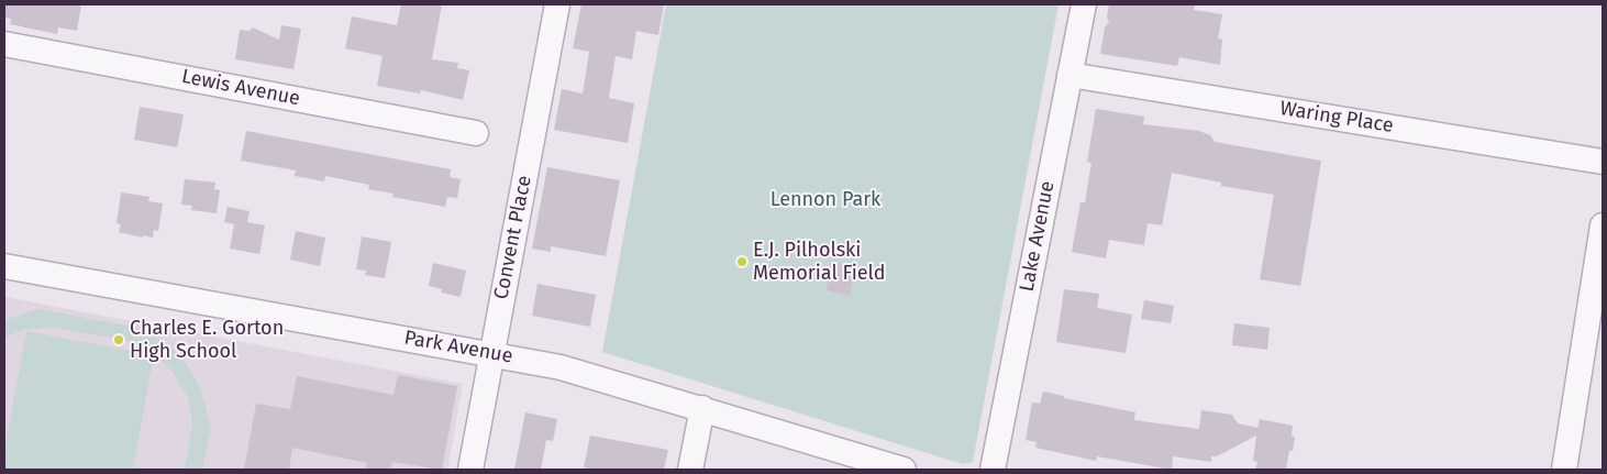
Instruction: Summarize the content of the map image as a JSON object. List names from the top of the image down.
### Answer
{
  "streets": {
    "street": [
      "Lewis Avenue",
      "Waring Place",
      "Lake Avenue",
      "Convent Place",
      "Park Avenue"
    ]
  },
  "crossings": [
    ["Waring Place", "Lake Avenue"],
    ["Convent Place", "Park Avenue"]
  ],
  "parks": ["Lennon Park"],
  "places": ["E.J. Pilholski Memorial Field", "Charles E. Gorton High School"]
}
